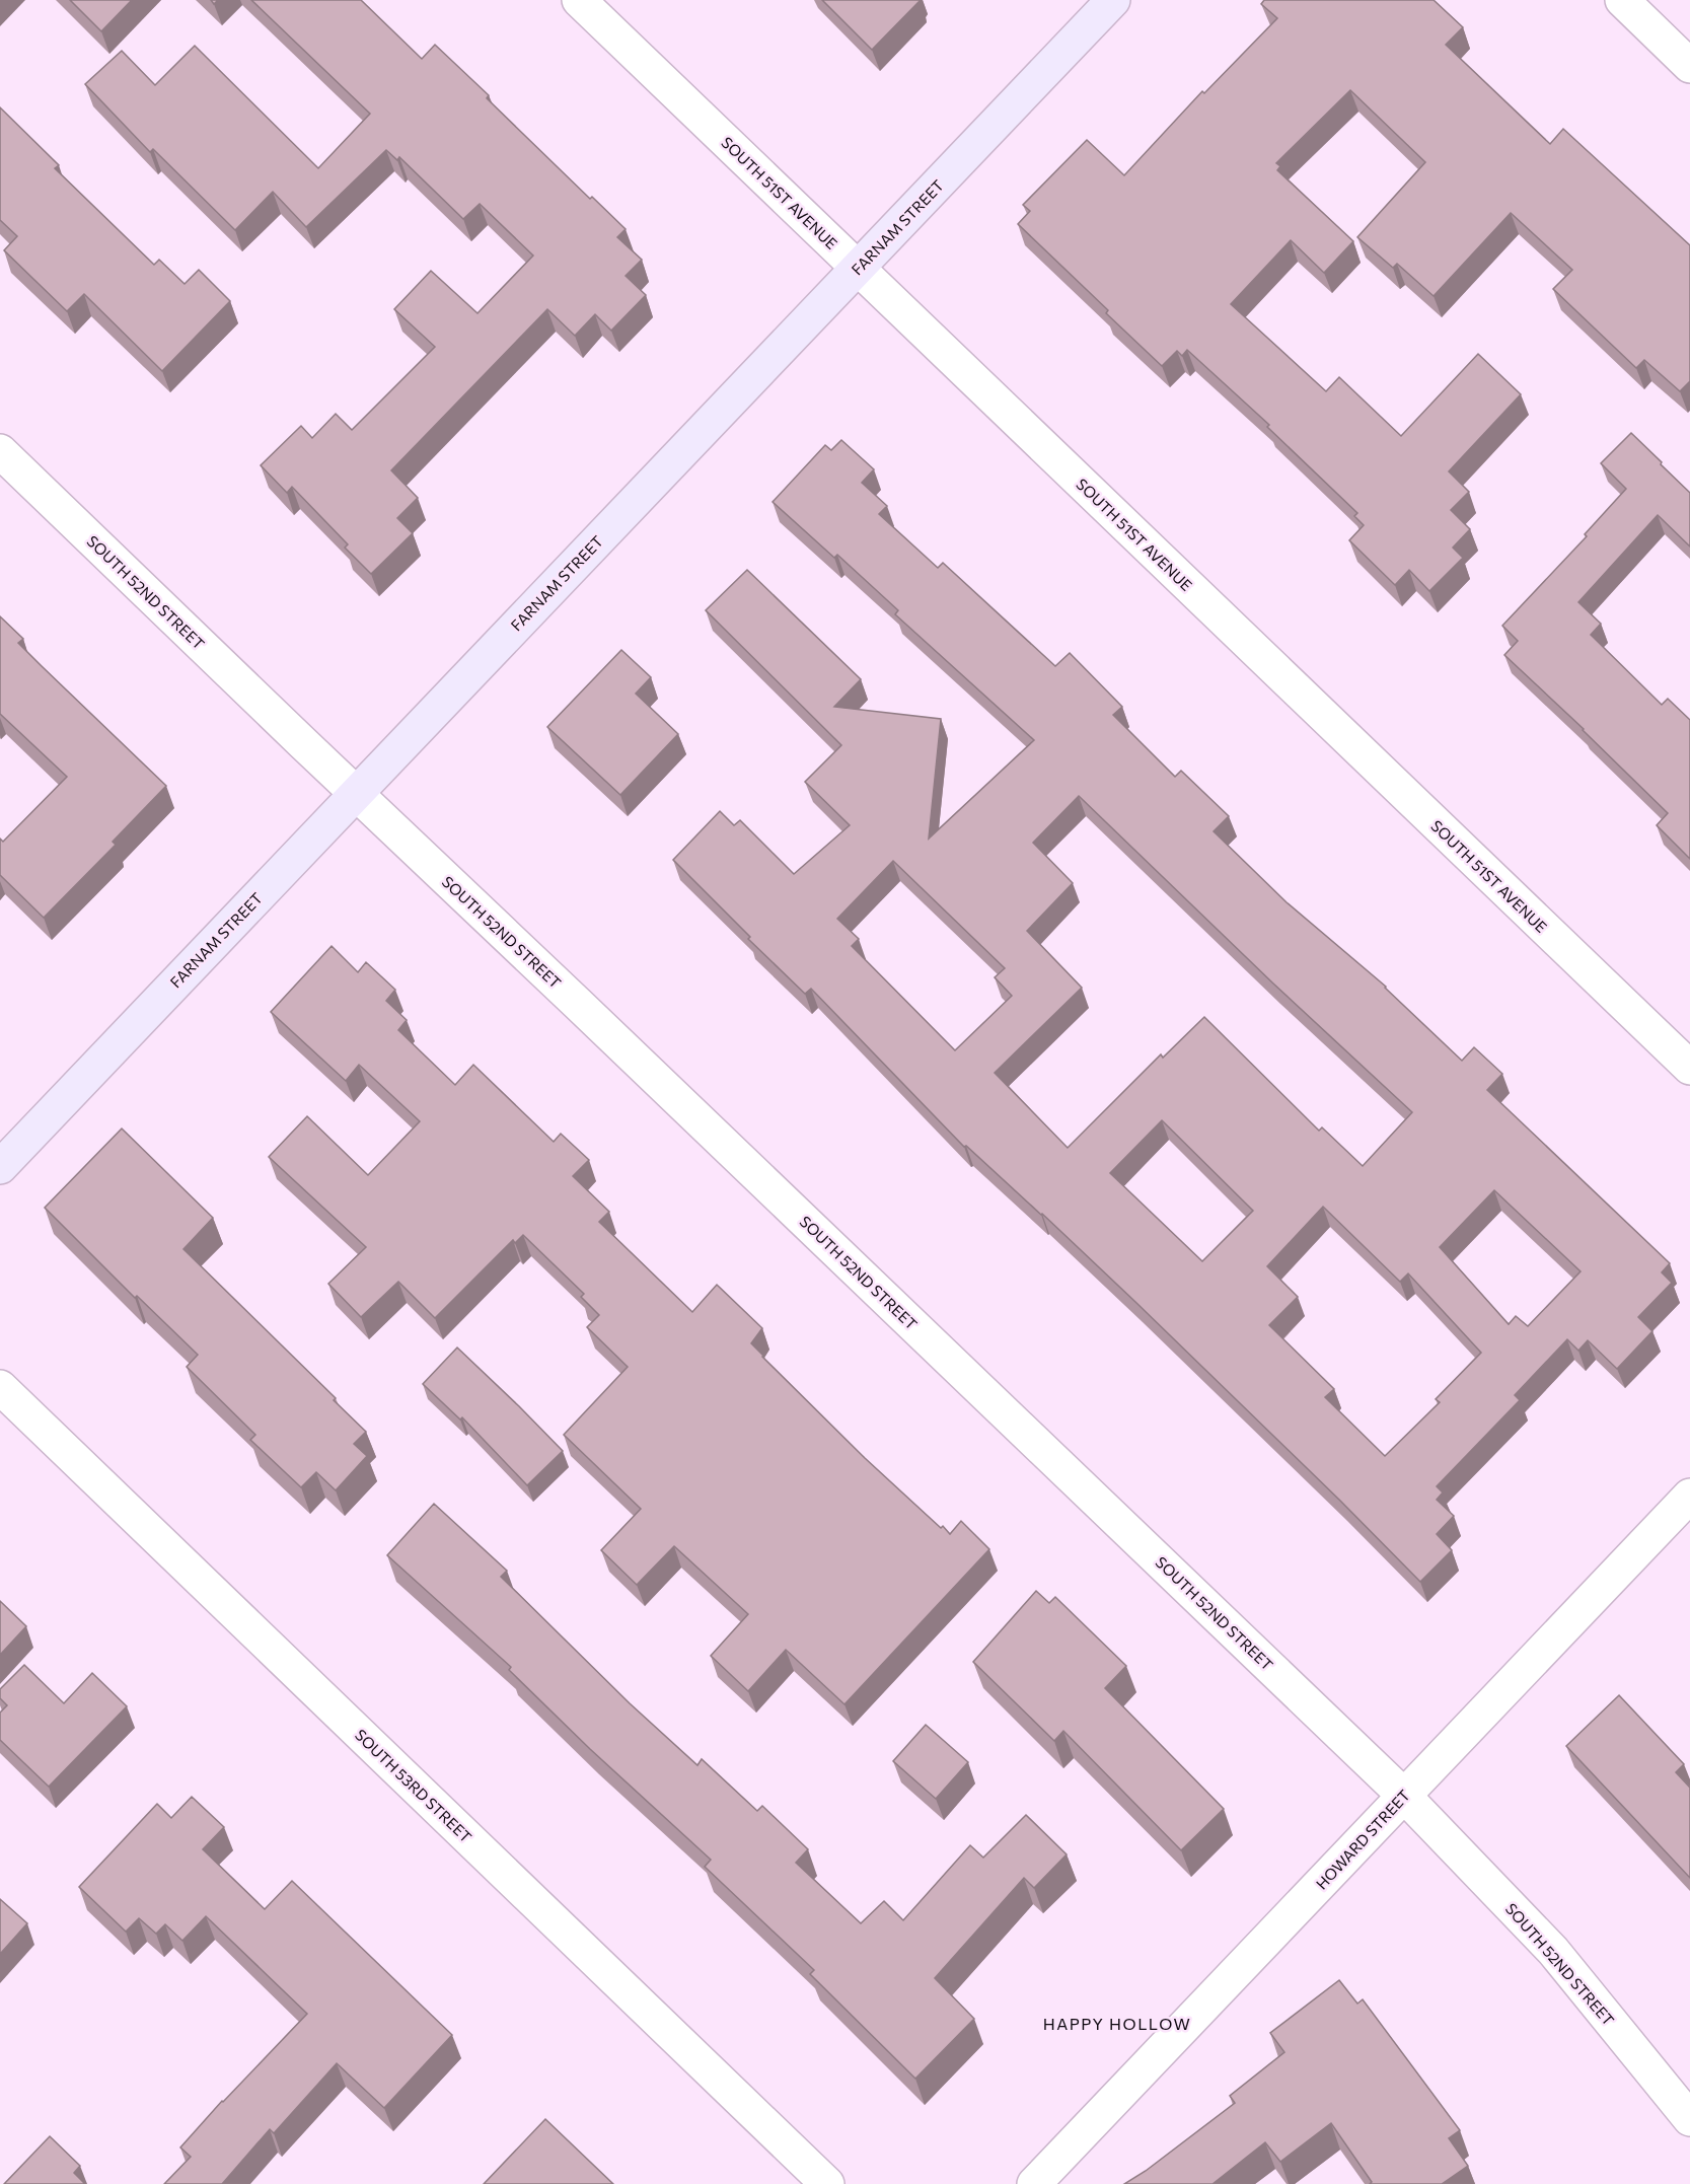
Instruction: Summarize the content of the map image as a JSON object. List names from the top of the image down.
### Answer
{
  "streets": {
    "main road": ["FARNAM STREET"],
    "street": [
      "SOUTH 51ST AVENUE",
      "SOUTH 52ND STREET",
      "SOUTH 53RD STREET",
      "HOWARD STREET"
    ]
  },
  "crossings": [
    ["SOUTH 51ST AVENUE", "FARNAM STREET"],
    ["FARNAM STREET", "SOUTH 52ND STREET"],
    ["SOUTH 52ND STREET", "HOWARD STREET"]
  ],
  "districts": ["HAPPY HOLLOW"]
}
